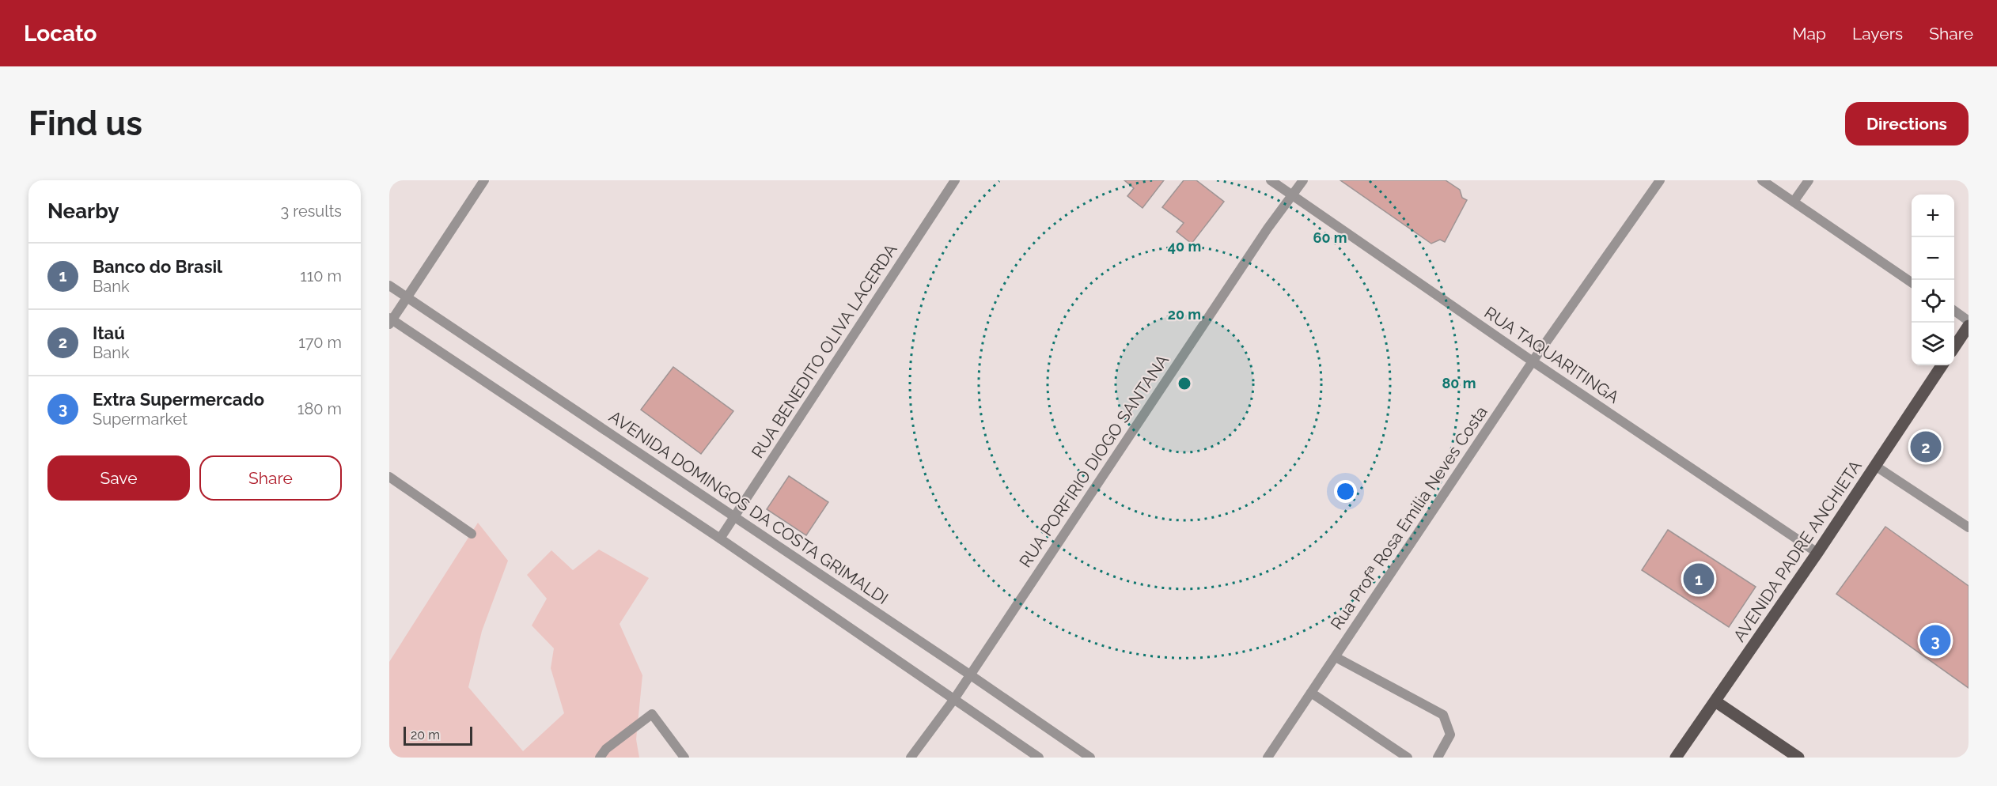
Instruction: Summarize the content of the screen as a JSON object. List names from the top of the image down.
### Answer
{
  "streets": {
    "main road": ["AVENIDA PADRE ANCHIETA"],
    "street": [
      "RUA BENEDITO OLIVA LACERDA",
      "RUA TAQUARITINGA",
      "RUA PORFIRIO DIOGO SANTANA",
      "AVENIDA DOMINGOS DA COSTA GRIMALDI",
      "Rua Profª Rosa Emilia Neves Costa"
    ]
  },
  "crossings": [
    ["RUA BENEDITO OLIVA LACERDA", "AVENIDA DOMINGOS DA COSTA GRIMALDI"],
    ["RUA TAQUARITINGA", "RUA PORFIRIO DIOGO SANTANA"],
    ["RUA TAQUARITINGA", "Rua Profª Rosa Emilia Neves Costa"],
    ["RUA TAQUARITINGA", "AVENIDA PADRE ANCHIETA"],
    ["RUA PORFIRIO DIOGO SANTANA", "AVENIDA DOMINGOS DA COSTA GRIMALDI"]
  ],
  "scale_bar": "20 m",
  "page": {
    "header": "Locato",
    "nav": ["Map", "Layers", "Share"],
    "buttons": [
      "Directions",
      ["Save", "Share"]
    ],
    "title": "Find us",
    "heading": ["Nearby", "3 results"],
    "map_buttons": ["+", "−"],
    "list": [
      {
        "mark": "1",
        "name": "Banco do Brasil",
        "note": "Bank",
        "value": "110 m"
      },
      {
        "mark": "2",
        "name": "Itaú",
        "note": "Bank",
        "value": "170 m"
      },
      {
        "mark": "3",
        "name": "Extra Supermercado",
        "note": "Supermarket",
        "value": "180 m"
      }
    ],
    "pins": ["2", "1", "3"],
    "scale": "20 m"
  },
  "rings": [
    "60 m",
    "40 m",
    "20 m",
    "80 m"
  ]
}
